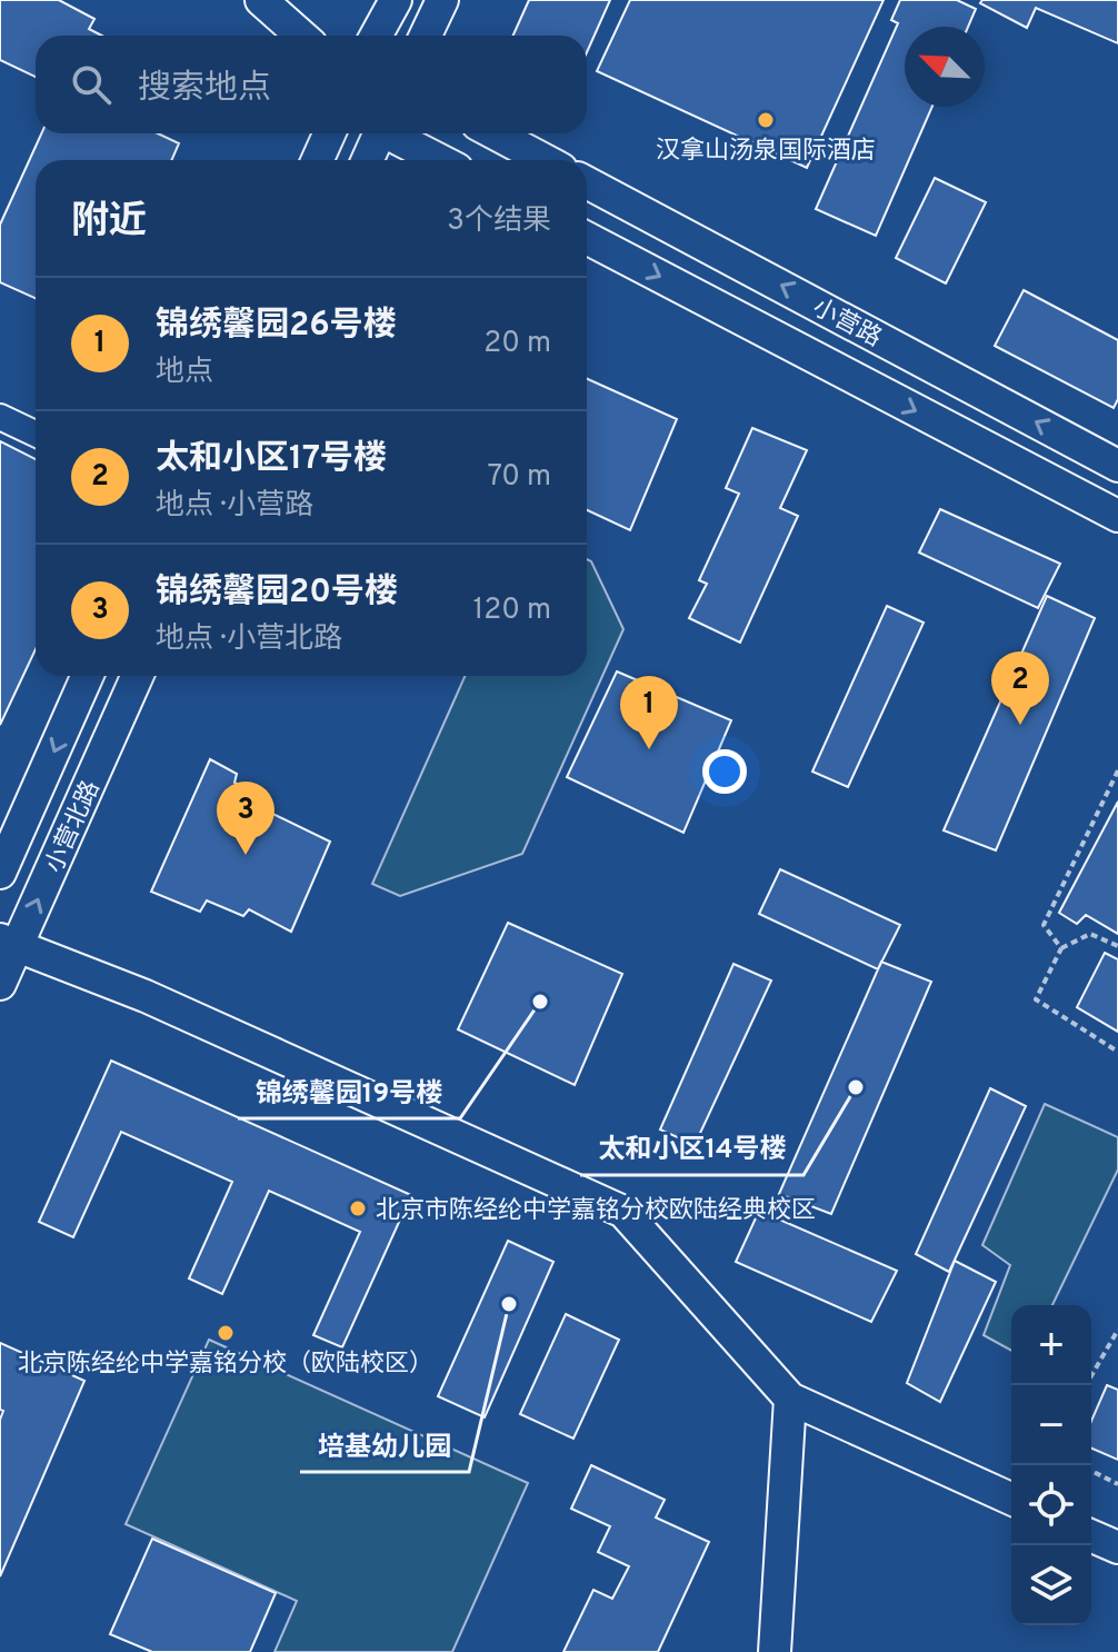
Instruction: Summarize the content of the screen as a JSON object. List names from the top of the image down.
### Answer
{
  "streets": {
    "street": ["小营路", "小营北路"]
  },
  "places": [
    "汉拿山汤泉国际酒店",
    "锦绣馨园19号楼",
    "太和小区14号楼",
    "北京市陈经纶中学嘉铭分校欧陆经典校区",
    "培基幼儿园",
    "北京陈经纶中学嘉铭分校（欧陆校区）"
  ],
  "north": "top left",
  "page": {
    "search": "搜索地点",
    "heading": ["附近", "3个结果"],
    "list": [
      {
        "mark": "1",
        "name": "锦绣馨园26号楼",
        "note": "地点",
        "value": "20 m"
      },
      {
        "mark": "2",
        "name": "太和小区17号楼",
        "note": "地点 · 小营路",
        "value": "70 m"
      },
      {
        "mark": "3",
        "name": "锦绣馨园20号楼",
        "note": "地点 · 小营北路",
        "value": "120 m"
      }
    ],
    "pins": ["2", "1", "3"],
    "map_buttons": ["+", "−"]
  }
}
